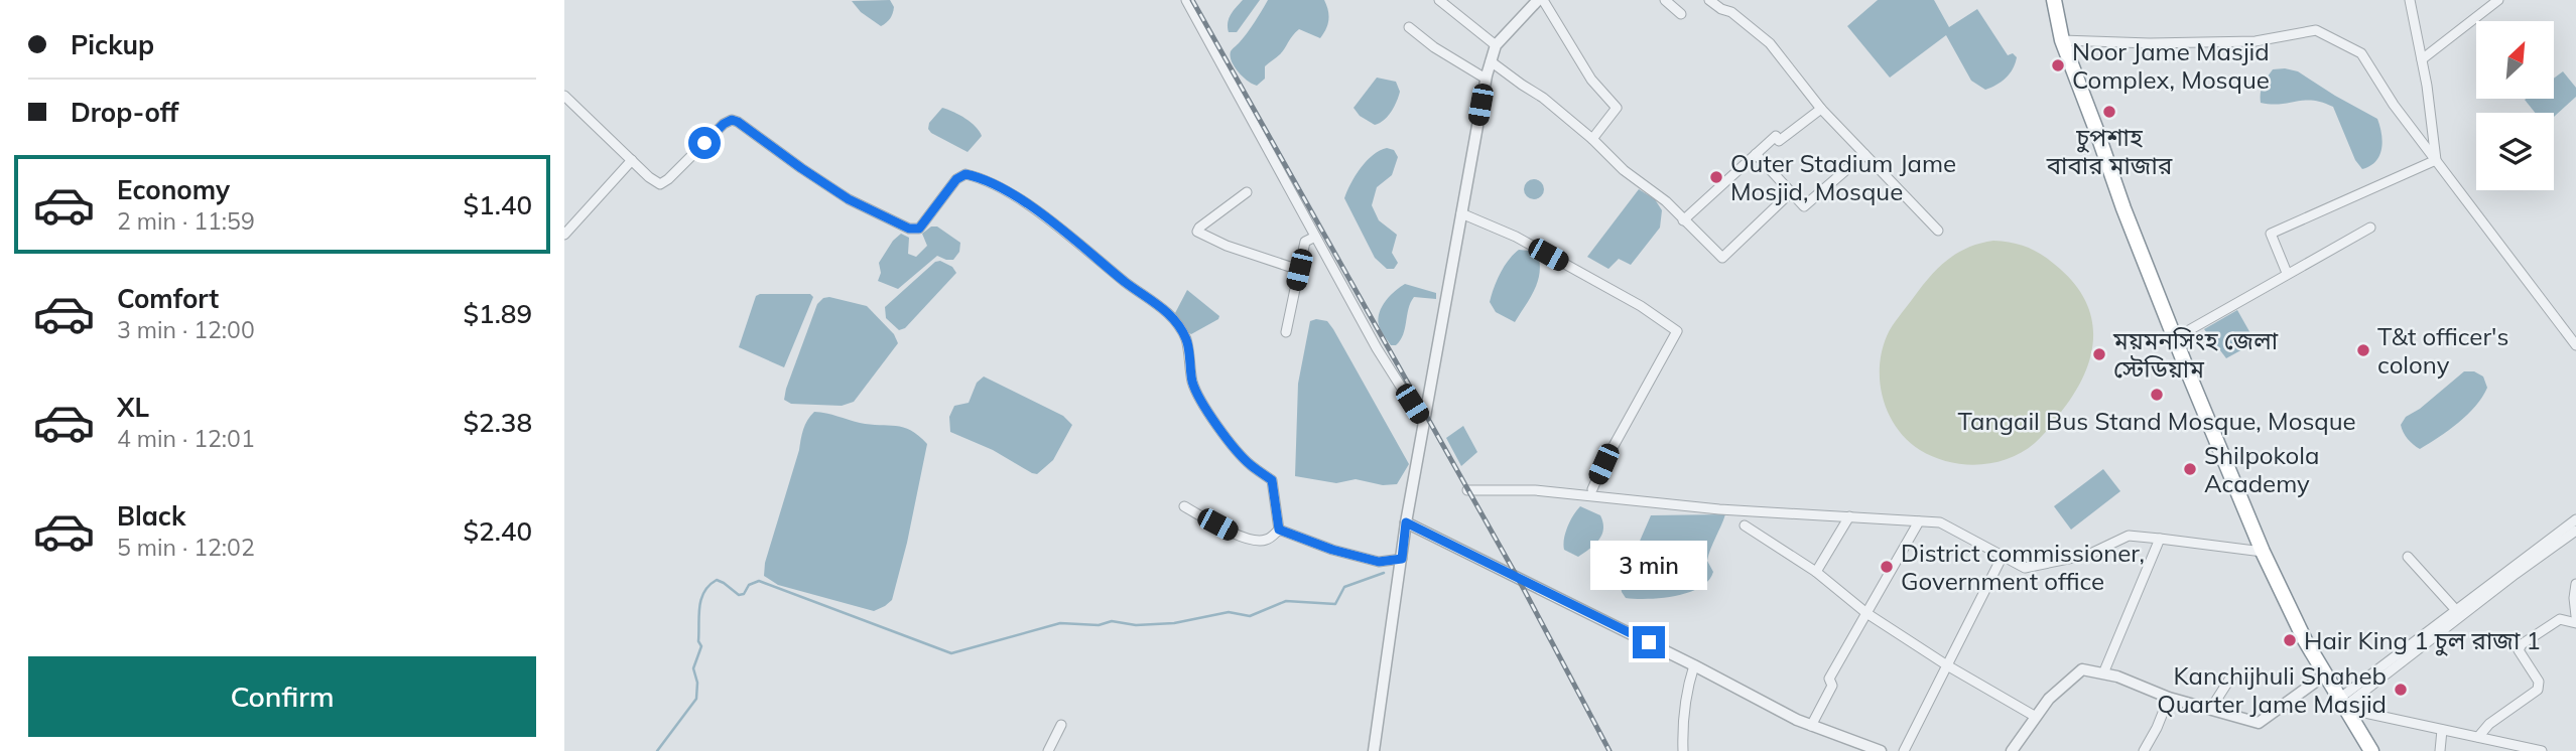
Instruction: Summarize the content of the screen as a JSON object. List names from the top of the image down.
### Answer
{
  "places": [
    "Noor Jame Masjid Complex, Mosque",
    "চুপশাহ বাবার মাজার",
    "Outer Stadium Jame Mosjid, Mosque",
    "T&t officer's colony",
    "ময়মনসিংহ জেলা স্টেডিয়াম",
    "Tangail Bus Stand Mosque, Mosque",
    "Shilpokola Academy",
    "District commissioner, Government office",
    "Hair King 1 চুল রাজা 1",
    "Kanchijhuli Shaheb Quarter Jame Masjid"
  ],
  "north": "top right",
  "page": {
    "banner": ["Pickup", "Drop-off"],
    "list": [
      {
        "name": "Economy",
        "note": "2 min · 11:59",
        "value": "$1.40"
      },
      {
        "name": "Comfort",
        "note": "3 min · 12:00",
        "value": "$1.89"
      },
      {
        "name": "XL",
        "note": "4 min · 12:01",
        "value": "$2.38"
      },
      {
        "name": "Black",
        "note": "5 min · 12:02",
        "value": "$2.40"
      }
    ],
    "bubble": "3 min",
    "buttons": "Confirm"
  }
}
